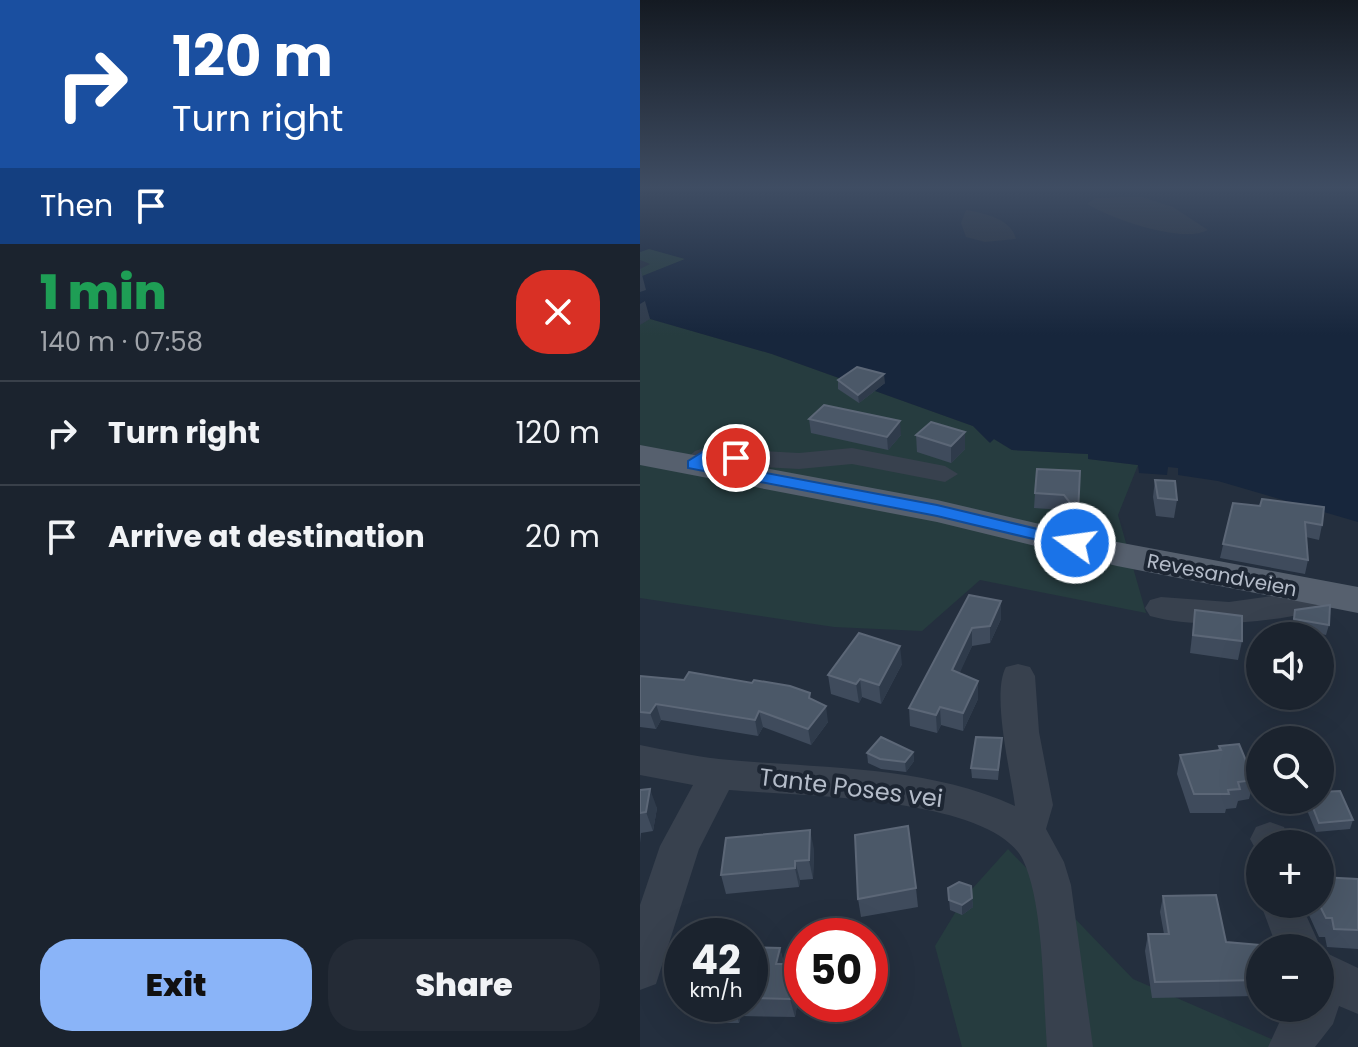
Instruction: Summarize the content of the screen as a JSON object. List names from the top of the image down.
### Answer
{
  "streets": {
    "main road": ["Revesandveien"],
    "street": ["Tante Poses vei"]
  },
  "page": {
    "turn": ["120 m", "Turn right"],
    "then": "Then",
    "heading": ["1 min", "140 m · 07:58"],
    "list": [
      {
        "name": "Turn right",
        "value": "120 m"
      },
      {
        "name": "Arrive at destination",
        "value": "20 m"
      }
    ],
    "map_buttons": ["+", "−"],
    "speed": "42 km/h",
    "limit": "50",
    "buttons": ["Exit", "Share"]
  }
}
